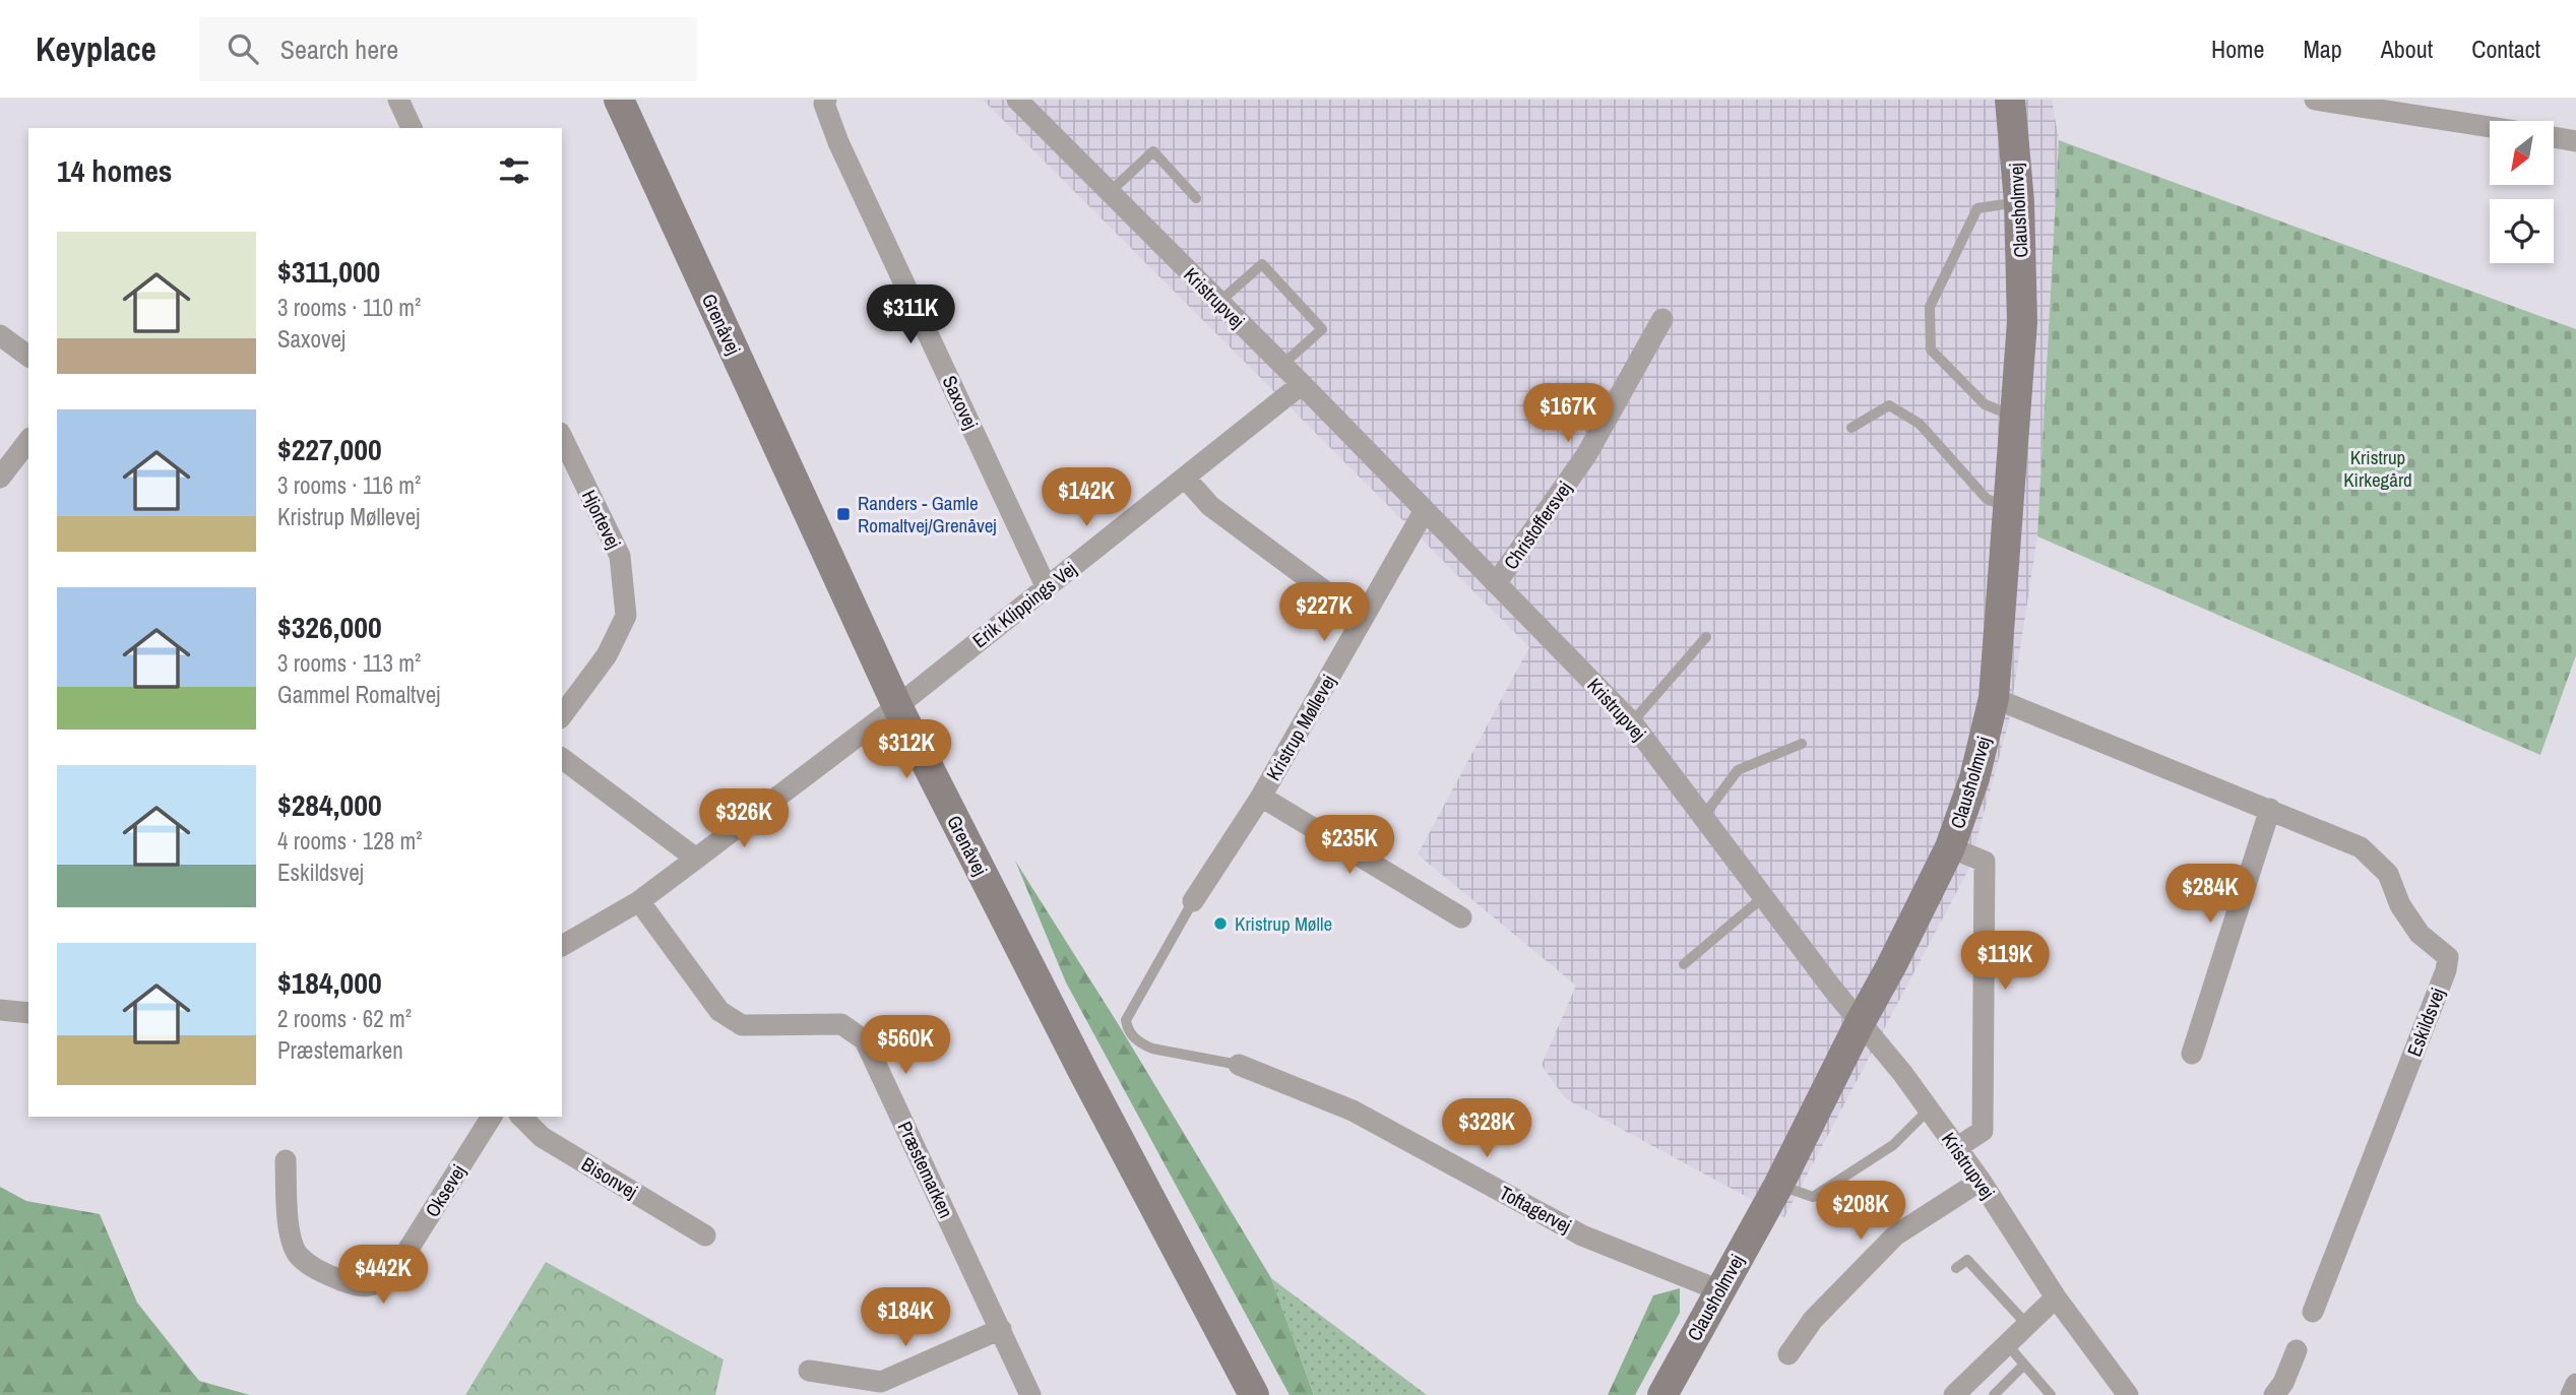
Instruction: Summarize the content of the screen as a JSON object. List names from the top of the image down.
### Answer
{
  "streets": {
    "street": [
      "Clausholmvej",
      "Kristrupvej",
      "Grenåvej",
      "Saxovej",
      "Hjortevej",
      "Christoffersvej",
      "Erik Klippings Vej",
      "Kristrup Møllevej",
      "Eskildsvej",
      "Præstemarken",
      "Bisonvej",
      "Oksevej",
      "Toftagervej"
    ]
  },
  "crossings": [
    ["Clausholmvej", "Kristrupvej"],
    ["Clausholmvej", "Eskildsvej"],
    ["Clausholmvej", "Toftagervej"],
    ["Kristrupvej", "Christoffersvej"],
    ["Kristrupvej", "Erik Klippings Vej"],
    ["Kristrupvej", "Kristrup Møllevej"],
    ["Grenåvej", "Erik Klippings Vej"],
    ["Saxovej", "Erik Klippings Vej"],
    ["Erik Klippings Vej", "Præstemarken"]
  ],
  "parks": ["Kristrup Kirkegård"],
  "places": {
    "transit": ["Randers - Gamle Romaltvej/Grenåvej"],
    "other": ["Kristrup Mølle"]
  },
  "north": "bottom left",
  "page": {
    "header": "Keyplace",
    "search": "Search here",
    "nav": [
      "Home",
      "Map",
      "About",
      "Contact"
    ],
    "heading": "14 homes",
    "list": [
      {
        "name": "$311,000",
        "note": "3 rooms · 110 m² · Saxovej"
      },
      {
        "name": "$227,000",
        "note": "3 rooms · 116 m² · Kristrup Møllevej"
      },
      {
        "name": "$326,000",
        "note": "3 rooms · 113 m² · Gammel Romaltvej"
      },
      {
        "name": "$284,000",
        "note": "4 rooms · 128 m² · Eskildsvej"
      },
      {
        "name": "$184,000",
        "note": "2 rooms · 62 m² · Præstemarken"
      }
    ],
    "price": [
      "$311K",
      "$167K",
      "$142K",
      "$227K",
      "$312K",
      "$326K",
      "$235K",
      "$284K",
      "$119K",
      "$560K",
      "$328K",
      "$208K",
      "$442K",
      "$184K"
    ]
  }
}
